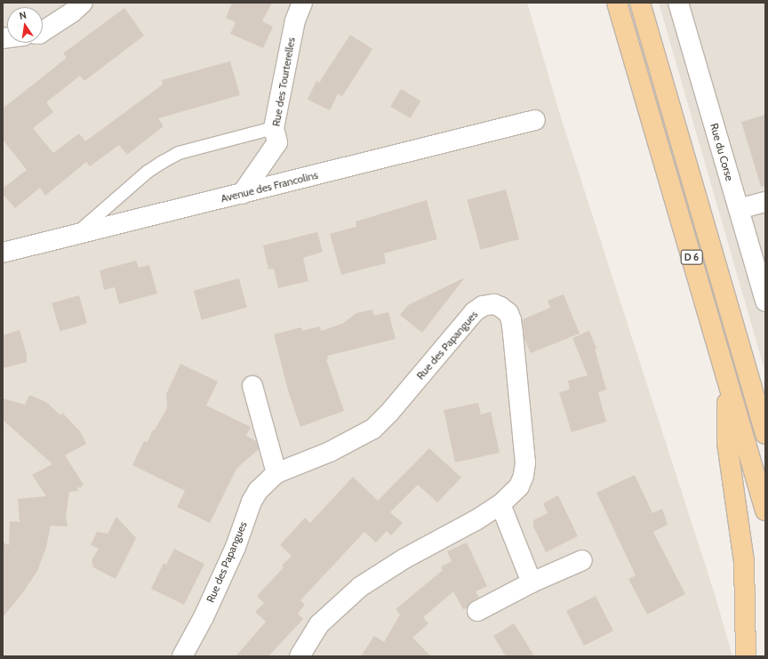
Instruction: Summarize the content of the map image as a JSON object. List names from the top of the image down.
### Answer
{
  "streets": {
    "main road": ["D 6"],
    "street": [
      "Rue des Tourterelles",
      "Rue du Corse",
      "Avenue des Francolins",
      "Rue des Papangues"
    ]
  },
  "crossings": [
    ["Rue des Tourterelles", "Avenue des Francolins"]
  ],
  "north": "top"
}
